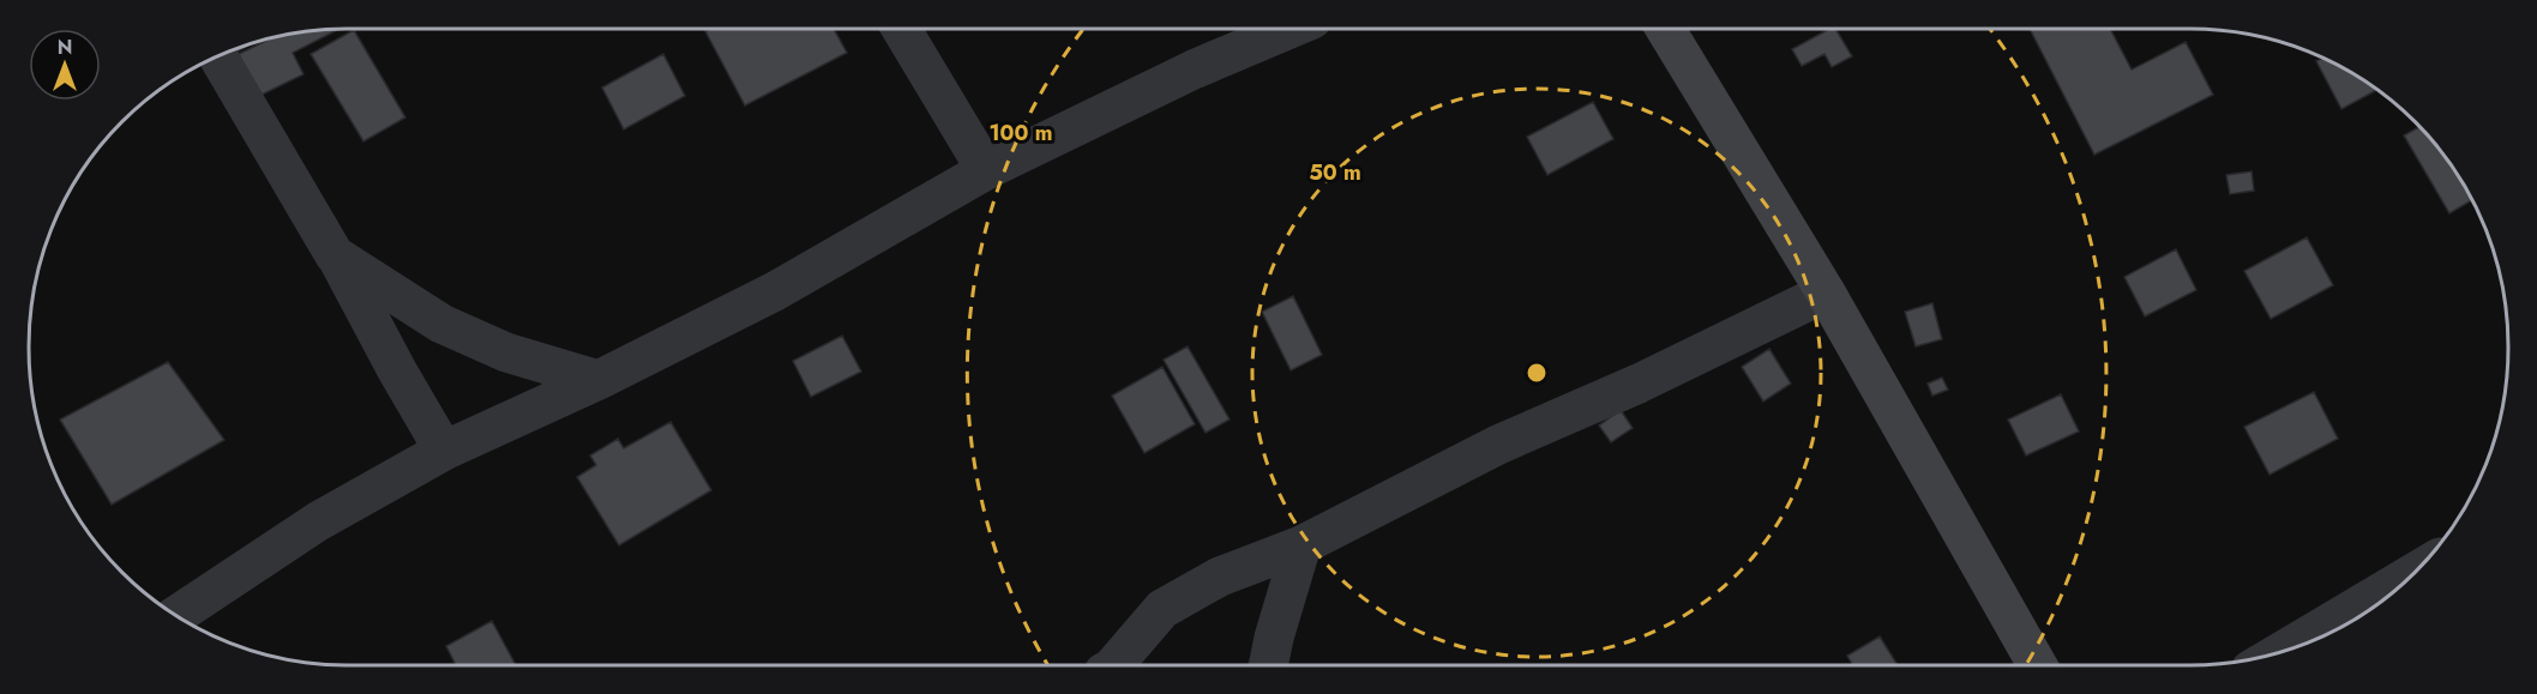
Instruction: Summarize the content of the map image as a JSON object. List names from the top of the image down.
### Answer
{
  "north": "top",
  "rings": ["100 m", "50 m"]
}
